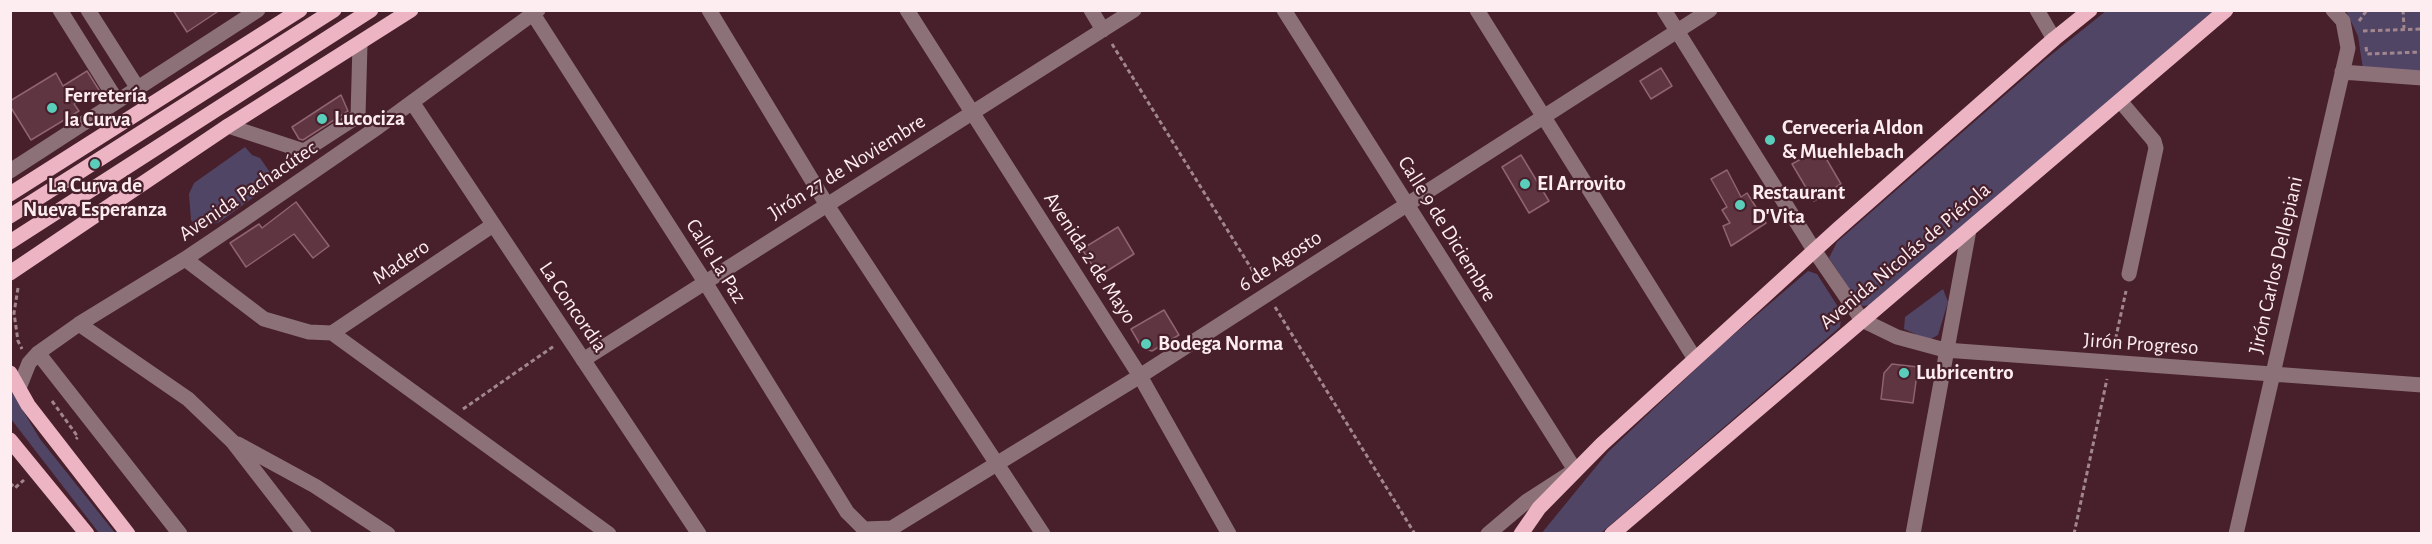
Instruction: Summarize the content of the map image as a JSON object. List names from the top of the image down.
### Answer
{
  "streets": {
    "main road": ["Avenida Nicolás de Piérola"],
    "street": [
      "Jirón 27 de Noviembre",
      "Avenida Pachacútec",
      "Calle 9 de Diciembre",
      "Avenida 2 de Mayo",
      "Calle La Paz",
      "6 de Agosto",
      "Madero",
      "Jirón Carlos Dellepiani",
      "La Concordia",
      "Jirón Progreso"
    ]
  },
  "crossings": [
    ["Jirón 27 de Noviembre", "Avenida 2 de Mayo"],
    ["Jirón 27 de Noviembre", "Calle La Paz"],
    ["Jirón 27 de Noviembre", "La Concordia"],
    ["Avenida Pachacútec", "Calle La Paz"],
    ["Avenida Pachacútec", "La Concordia"],
    ["Calle 9 de Diciembre", "6 de Agosto"],
    ["Avenida Nicolás de Piérola", "Jirón Progreso"],
    ["Avenida 2 de Mayo", "6 de Agosto"],
    ["Calle La Paz", "6 de Agosto"],
    ["Madero", "La Concordia"],
    ["Jirón Carlos Dellepiani", "Jirón Progreso"]
  ],
  "places": [
    "Ferretería la Curva",
    "Lucociza",
    "Cerveceria Aldon & Muehlebach",
    "La Curva de Nueva Esperanza",
    "El Arrovito",
    "Restaurant D'Vita",
    "Bodega Norma",
    "Lubricentro"
  ]
}
